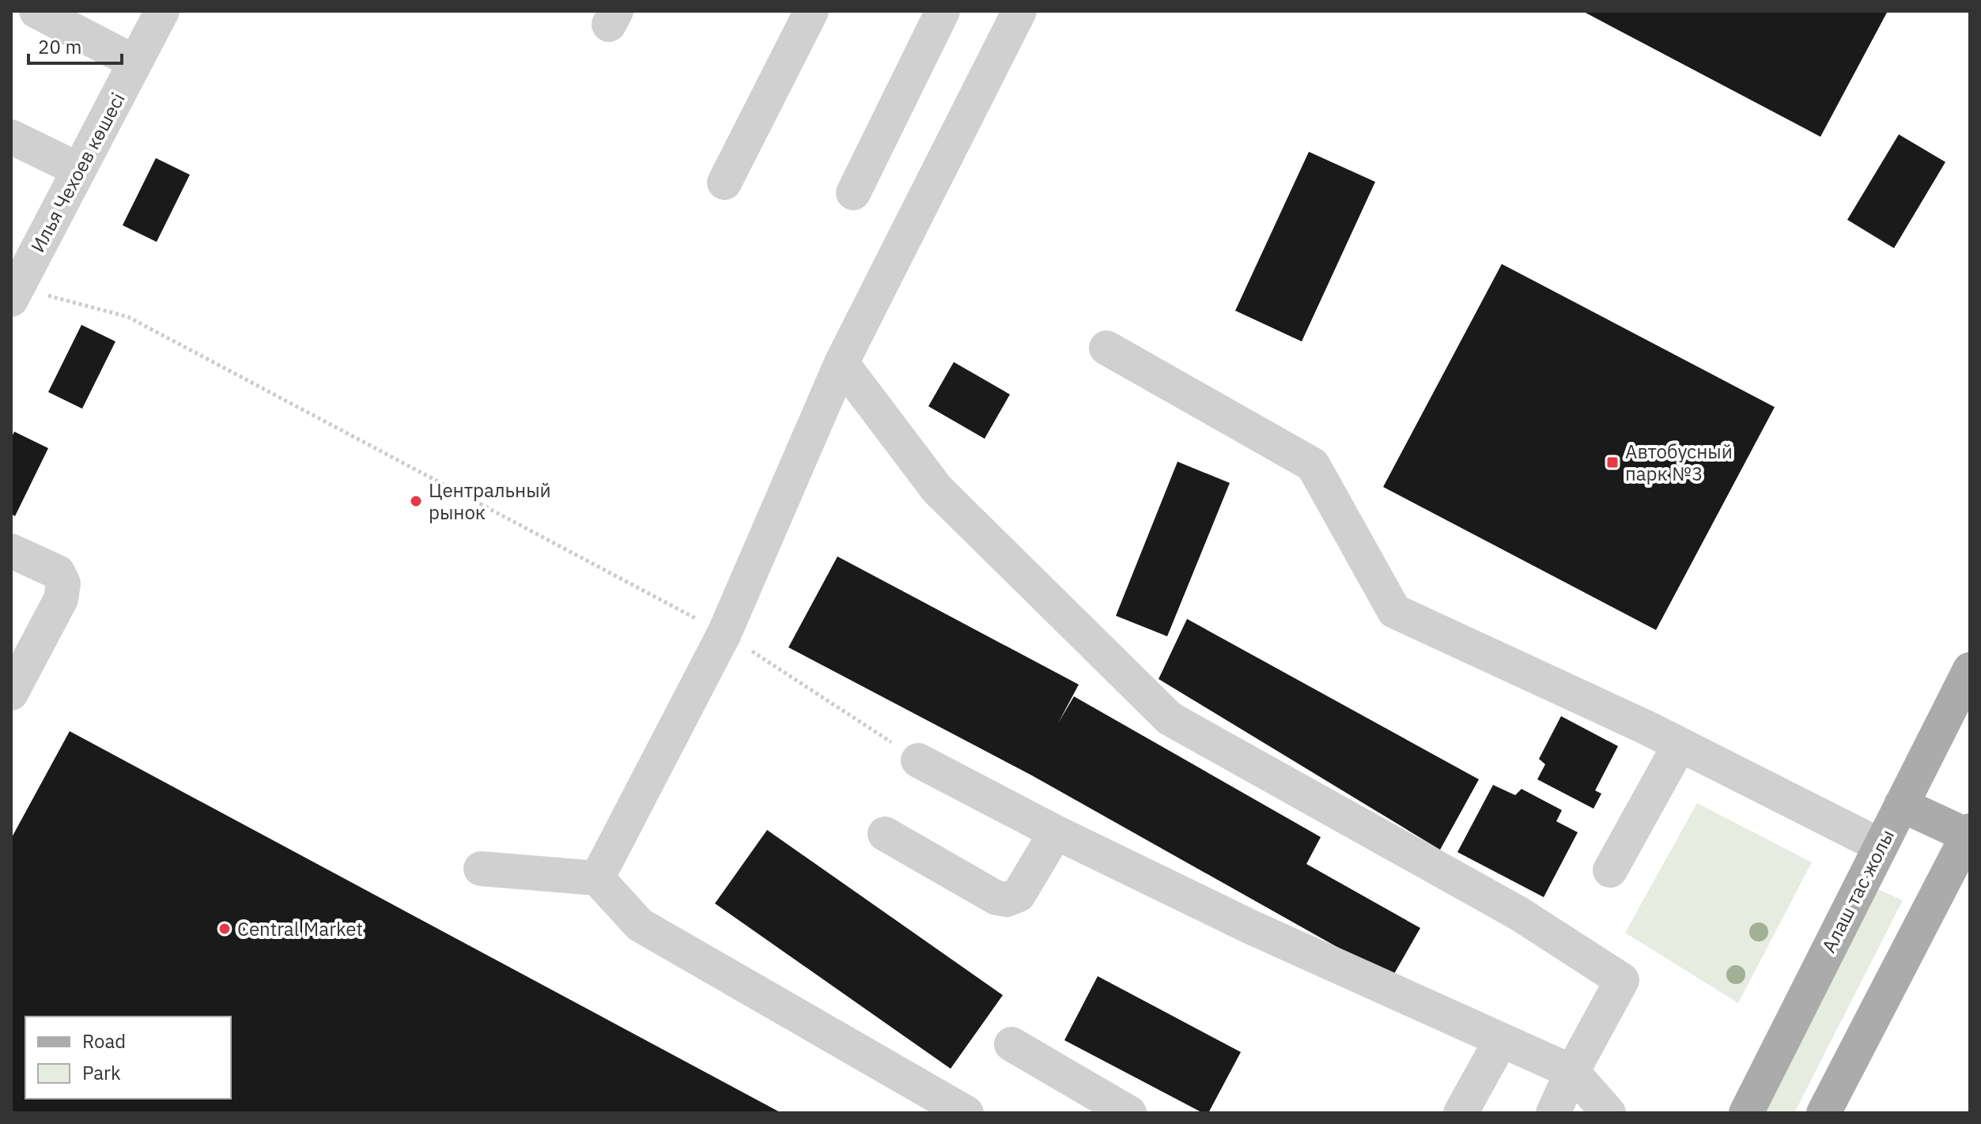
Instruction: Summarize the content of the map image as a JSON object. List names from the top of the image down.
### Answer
{
  "streets": {
    "main road": ["Алаш тас жолы"],
    "street": ["Илья Чехоев көшесі"]
  },
  "places": {
    "transit": ["Автобусный парк №3"],
    "other": ["Центральный рынок", "Central Market"]
  },
  "legend": ["Road", "Park"],
  "scale_bar": "20 m"
}
